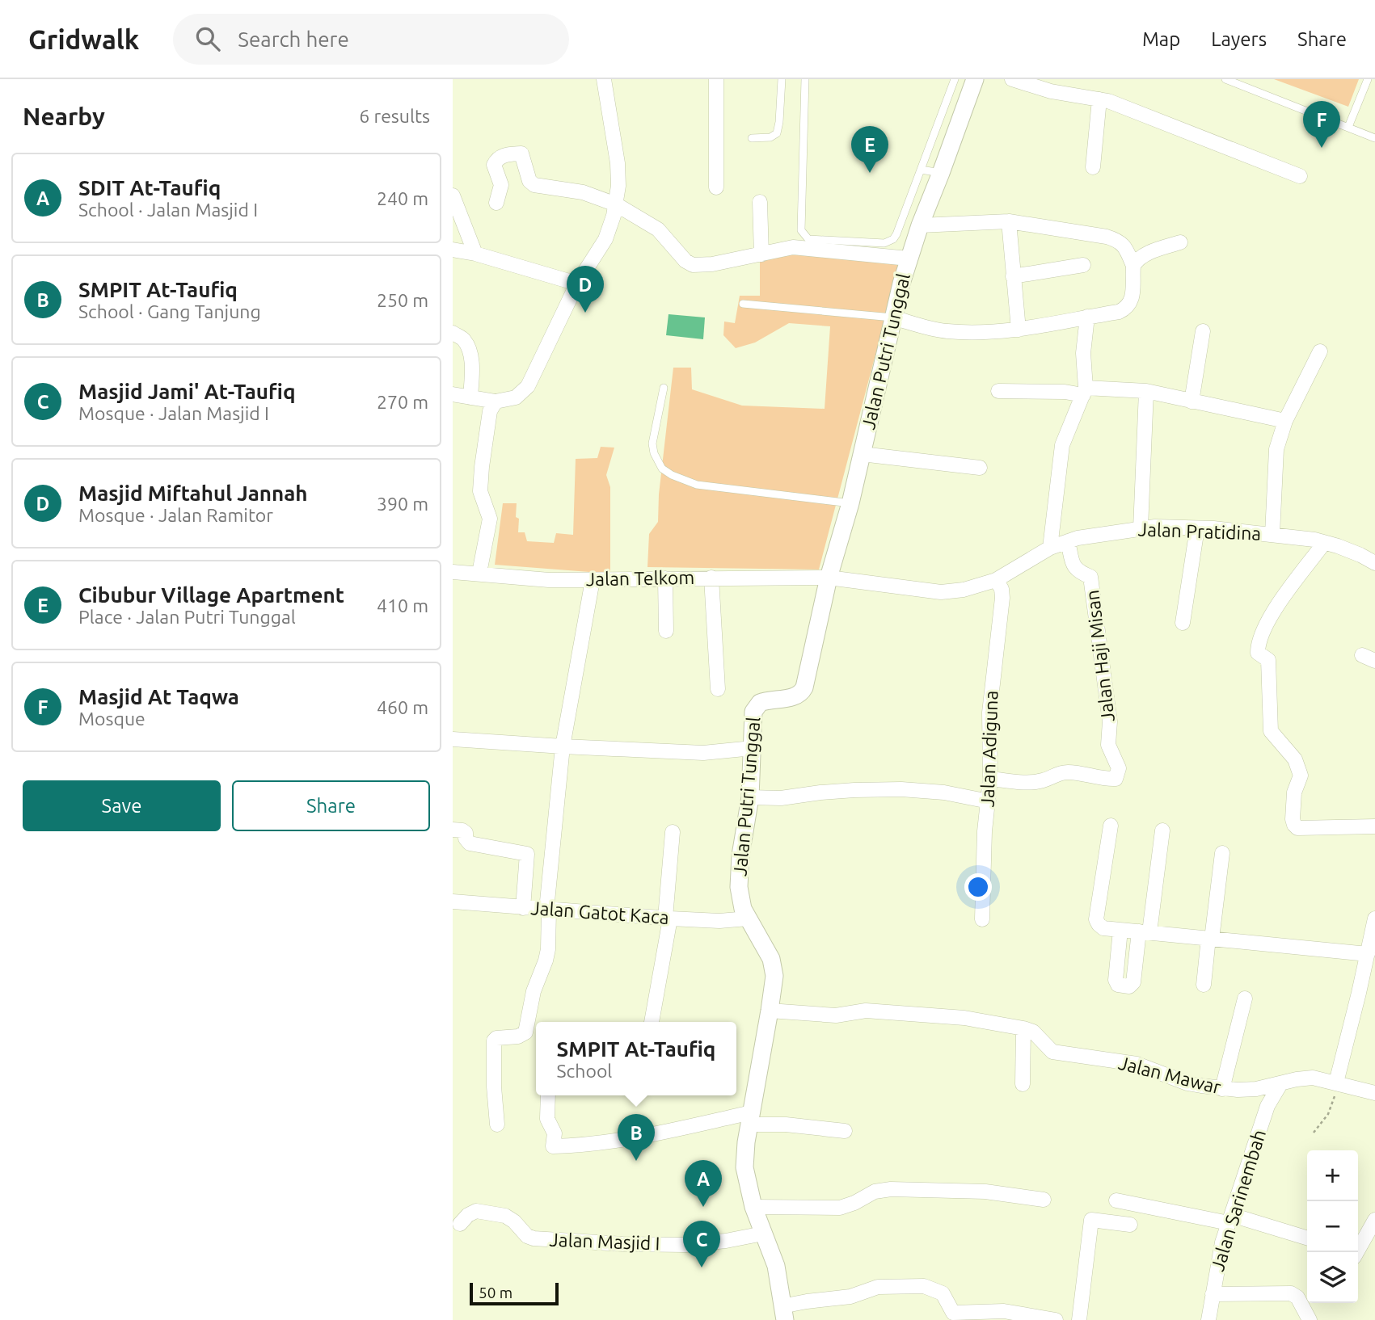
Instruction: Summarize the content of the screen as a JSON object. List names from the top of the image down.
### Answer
{
  "streets": {
    "street": [
      "Jalan Putri Tunggal",
      "Jalan Pratidina",
      "Jalan Telkom",
      "Jalan Haji Misan",
      "Jalan Adiguna",
      "Jalan Gatot Kaca",
      "Jalan Mawar",
      "Jalan Sarinembah",
      "Jalan Masjid I"
    ]
  },
  "crossings": [
    ["Jalan Putri Tunggal", "Jalan Pratidina"],
    ["Jalan Putri Tunggal", "Jalan Telkom"],
    ["Jalan Putri Tunggal", "Jalan Gatot Kaca"],
    ["Jalan Putri Tunggal", "Jalan Mawar"],
    ["Jalan Putri Tunggal", "Jalan Masjid I"],
    ["Jalan Pratidina", "Jalan Telkom"],
    ["Jalan Pratidina", "Jalan Haji Misan"],
    ["Jalan Pratidina", "Jalan Adiguna"],
    ["Jalan Haji Misan", "Jalan Adiguna"],
    ["Jalan Mawar", "Jalan Sarinembah"]
  ],
  "scale_bar": "50 m",
  "page": {
    "header": "Gridwalk",
    "search": "Search here",
    "nav": ["Map", "Layers", "Share"],
    "heading": ["Nearby", "6 results"],
    "pins": [
      "F",
      "E",
      "D",
      "B",
      "A",
      "C"
    ],
    "list": [
      {
        "mark": "A",
        "name": "SDIT At-Taufiq",
        "note": "School · Jalan Masjid I",
        "value": "240 m"
      },
      {
        "mark": "B",
        "name": "SMPIT At-Taufiq",
        "note": "School · Gang Tanjung",
        "value": "250 m"
      },
      {
        "mark": "C",
        "name": "Masjid Jami' At-Taufiq",
        "note": "Mosque · Jalan Masjid I",
        "value": "270 m"
      },
      {
        "mark": "D",
        "name": "Masjid Miftahul Jannah",
        "note": "Mosque · Jalan Ramitor",
        "value": "390 m"
      },
      {
        "mark": "E",
        "name": "Cibubur Village Apartment",
        "note": "Place · Jalan Putri Tunggal",
        "value": "410 m"
      },
      {
        "mark": "F",
        "name": "Masjid At Taqwa",
        "note": "Mosque",
        "value": "460 m"
      }
    ],
    "buttons": ["Save", "Share"],
    "popup": ["SMPIT At-Taufiq", "School"],
    "map_buttons": ["+", "−"],
    "scale": "50 m"
  }
}
